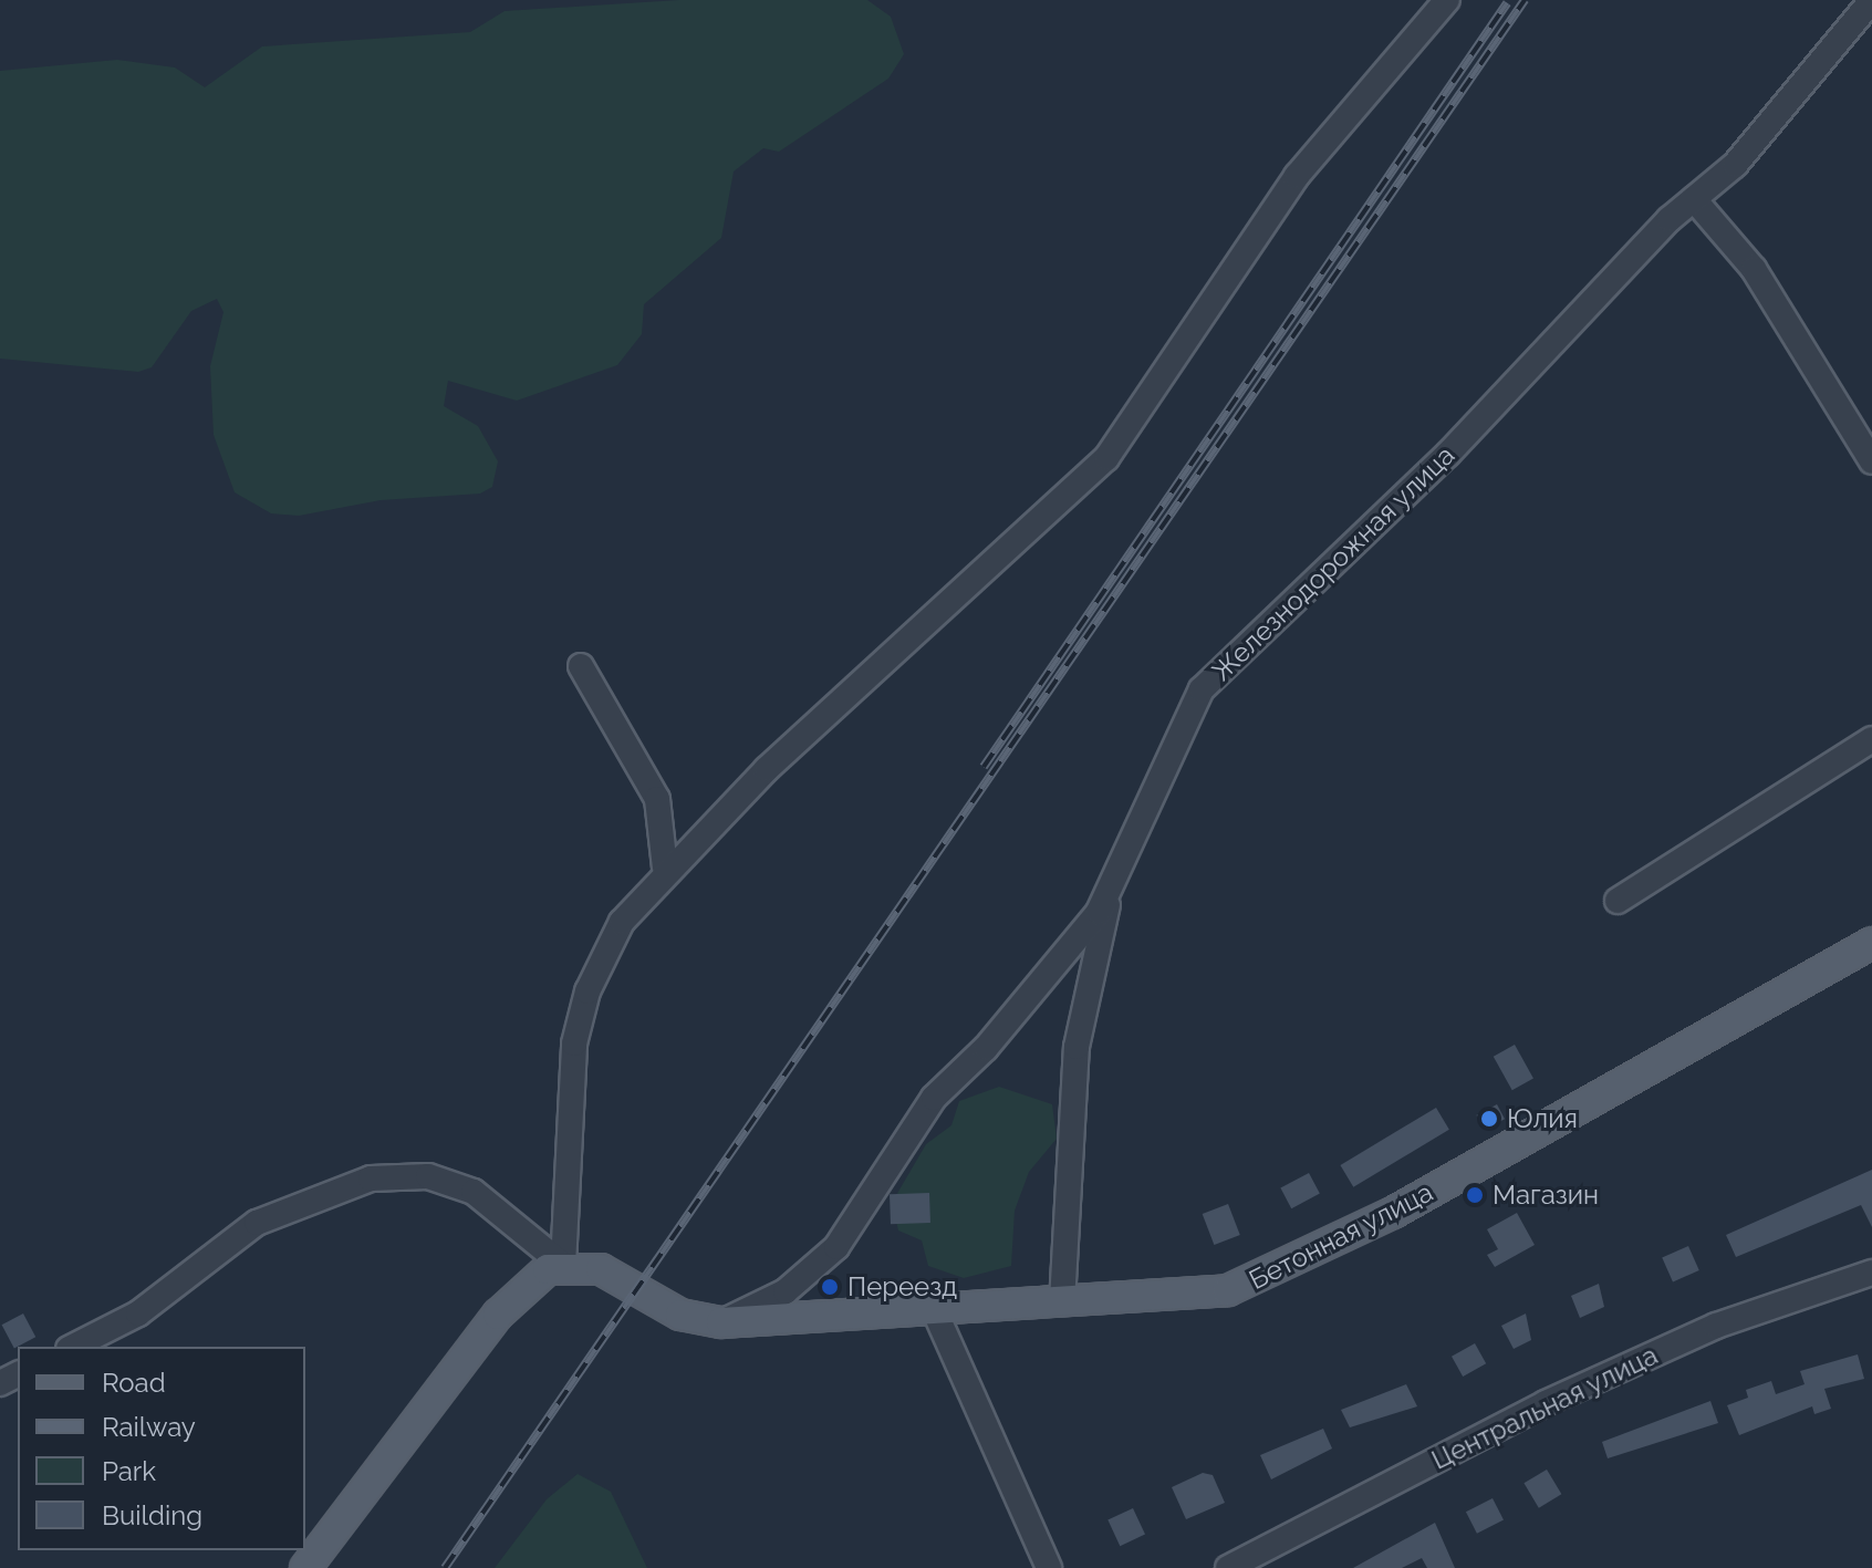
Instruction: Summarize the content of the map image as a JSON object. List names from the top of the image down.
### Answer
{
  "streets": {
    "main road": ["Бетонная улица"],
    "street": ["Железнодорожная улица", "Центральная улица"]
  },
  "crossings": [
    ["Железнодорожная улица", "Бетонная улица"]
  ],
  "places": ["Юлия", "Магазин", "Переезд"],
  "legend": [
    "Road",
    "Railway",
    "Park",
    "Building"
  ]
}
